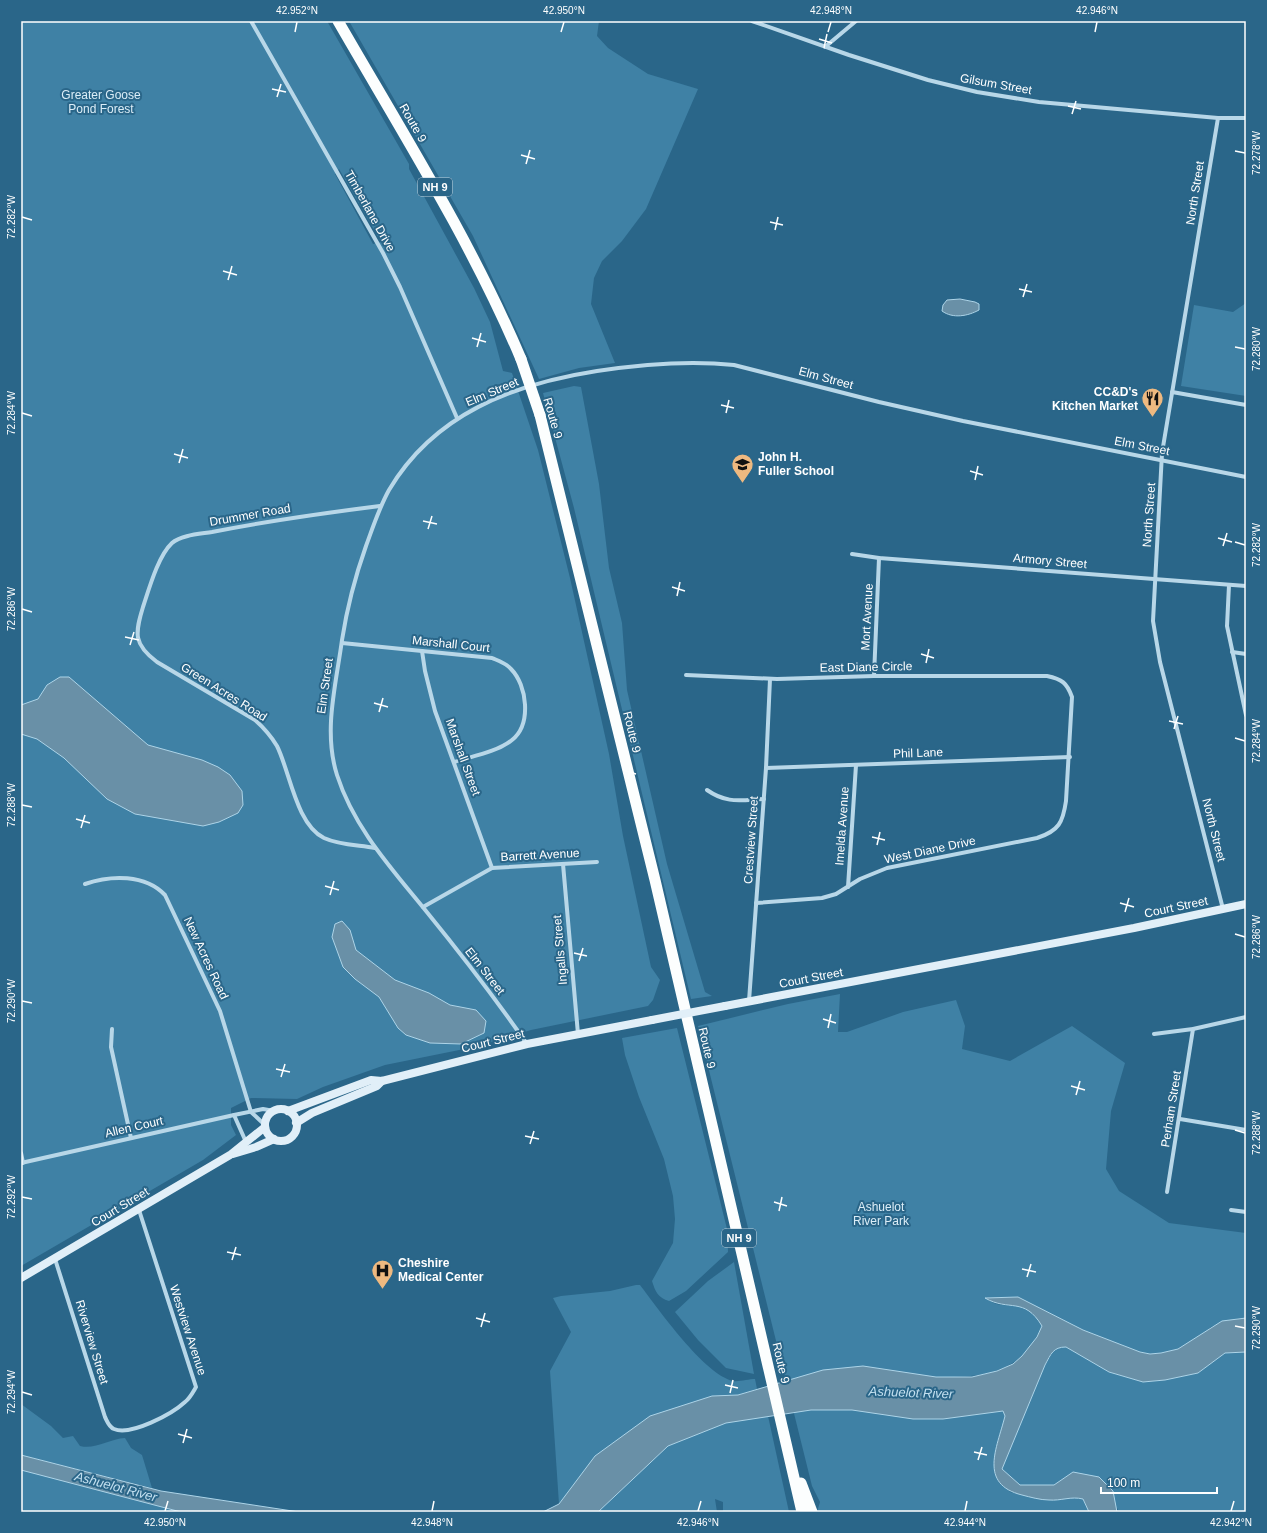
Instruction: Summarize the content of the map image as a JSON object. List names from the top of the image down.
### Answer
{
  "streets": {
    "highway": ["Route 9", "NH 9"],
    "main road": ["Court Street"],
    "street": [
      "Gilsum Street",
      "North Street",
      "Timberlane Drive",
      "Elm Street",
      "Drummer Road",
      "Armory Street",
      "Mort Avenue",
      "Marshall Court",
      "East Diane Circle",
      "Green Acres Road",
      "Phil Lane",
      "Marshall Street",
      "Imelda Avenue",
      "Crestview Street",
      "West Diane Drive",
      "Barrett Avenue",
      "Ingalls Street",
      "New Acres Road",
      "Perham Street",
      "Allen Court",
      "Westview Avenue",
      "Riverview Street"
    ]
  },
  "crossings": [
    ["Gilsum Street", "North Street"],
    ["Route 9", "NH 9"],
    ["North Street", "Elm Street"],
    ["North Street", "Armory Street"],
    ["North Street", "Court Street"],
    ["Timberlane Drive", "Elm Street"],
    ["Elm Street", "Drummer Road"],
    ["Elm Street", "Marshall Court"],
    ["Elm Street", "Green Acres Road"],
    ["Elm Street", "Barrett Avenue"],
    ["Elm Street", "Court Street"],
    ["Drummer Road", "Green Acres Road"],
    ["Armory Street", "Mort Avenue"],
    ["Mort Avenue", "East Diane Circle"],
    ["Marshall Court", "Marshall Street"],
    ["East Diane Circle", "Phil Lane"],
    ["East Diane Circle", "Crestview Street"],
    ["East Diane Circle", "West Diane Drive"],
    ["Phil Lane", "Imelda Avenue"],
    ["Phil Lane", "Crestview Street"],
    ["Marshall Street", "Barrett Avenue"],
    ["Imelda Avenue", "West Diane Drive"],
    ["Crestview Street", "West Diane Drive"],
    ["Crestview Street", "Court Street"],
    ["Barrett Avenue", "Ingalls Street"],
    ["Court Street", "Ingalls Street"],
    ["Court Street", "Allen Court"],
    ["Court Street", "Westview Avenue"],
    ["Court Street", "Riverview Street"],
    ["New Acres Road", "Allen Court"],
    ["Westview Avenue", "Riverview Street"]
  ],
  "water": ["Ashuelot River"],
  "parks": ["Greater Goose Pond Forest", "Ashuelot River Park"],
  "places": {
    "restaurant": ["CC&D's Kitchen Market"],
    "school or university": ["John H. Fuller School"],
    "hospital": ["Cheshire Medical Center"]
  },
  "scale_bar": "100 m",
  "coordinates": [
    "42.952°N",
    "42.950°N",
    "42.948°N",
    "42.946°N",
    "72.278°W",
    "72.282°W",
    "72.280°W",
    "72.284°W",
    "72.286°W",
    "72.288°W",
    "72.290°W",
    "72.292°W",
    "72.294°W",
    "42.944°N",
    "42.942°N"
  ]
}
